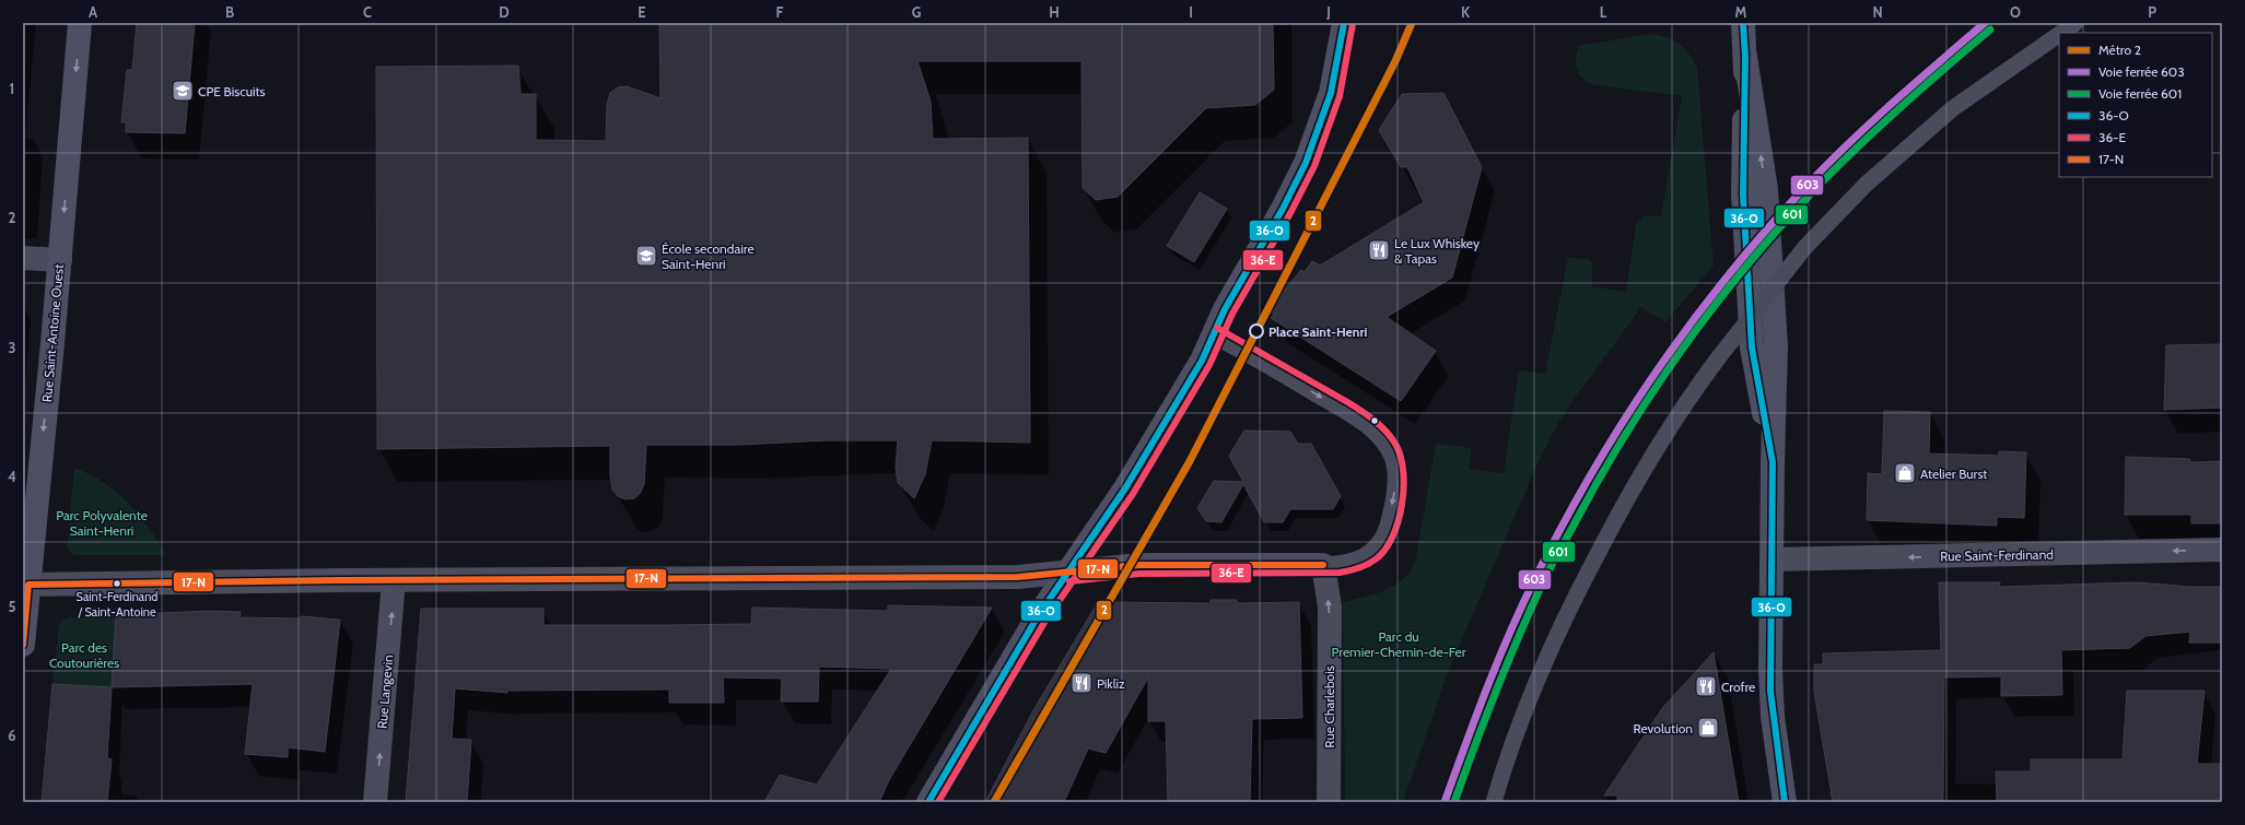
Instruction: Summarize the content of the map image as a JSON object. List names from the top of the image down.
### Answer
{
  "streets": {
    "main road": ["Rue Saint-Antoine Ouest"],
    "street": ["Rue Saint-Ferdinand", "Rue Langevin", "Rue Charlebois"]
  },
  "one_way": [
    "Rue Saint-Antoine Ouest",
    "Rue Saint-Ferdinand",
    "Rue Langevin",
    "Rue Charlebois"
  ],
  "parks": ["Parc Polyvalente Saint-Henri", "Parc du Premier-Chemin-de-Fer", "Parc des Coutourières"],
  "places": {
    "school or university": ["CPE Biscuits", "École secondaire Saint-Henri"],
    "restaurant": ["Le Lux Whiskey & Tapas", "Piklìz", "Crofre"],
    "other": ["Place Saint-Henri", "Saint-Ferdinand / Saint-Antoine"],
    "shop": ["Atelier Burst", "Revolution"]
  },
  "lines": [
    "metro line 2",
    "rail line 603",
    "transit line 36-O",
    "transit line 36-E",
    "rail line 601",
    "transit line 17-N"
  ],
  "legend": [
    "Métro 2",
    "Voie ferrée 603",
    "Voie ferrée 601",
    "36-O",
    "36-E",
    "17-N"
  ],
  "grid": {
    "columns": [
      "A",
      "B",
      "C",
      "D",
      "E",
      "F",
      "G",
      "H",
      "I",
      "J",
      "K",
      "L",
      "M",
      "N",
      "O",
      "P"
    ],
    "rows": [
      "1",
      "2",
      "3",
      "4",
      "5",
      "6"
    ]
  }
}
